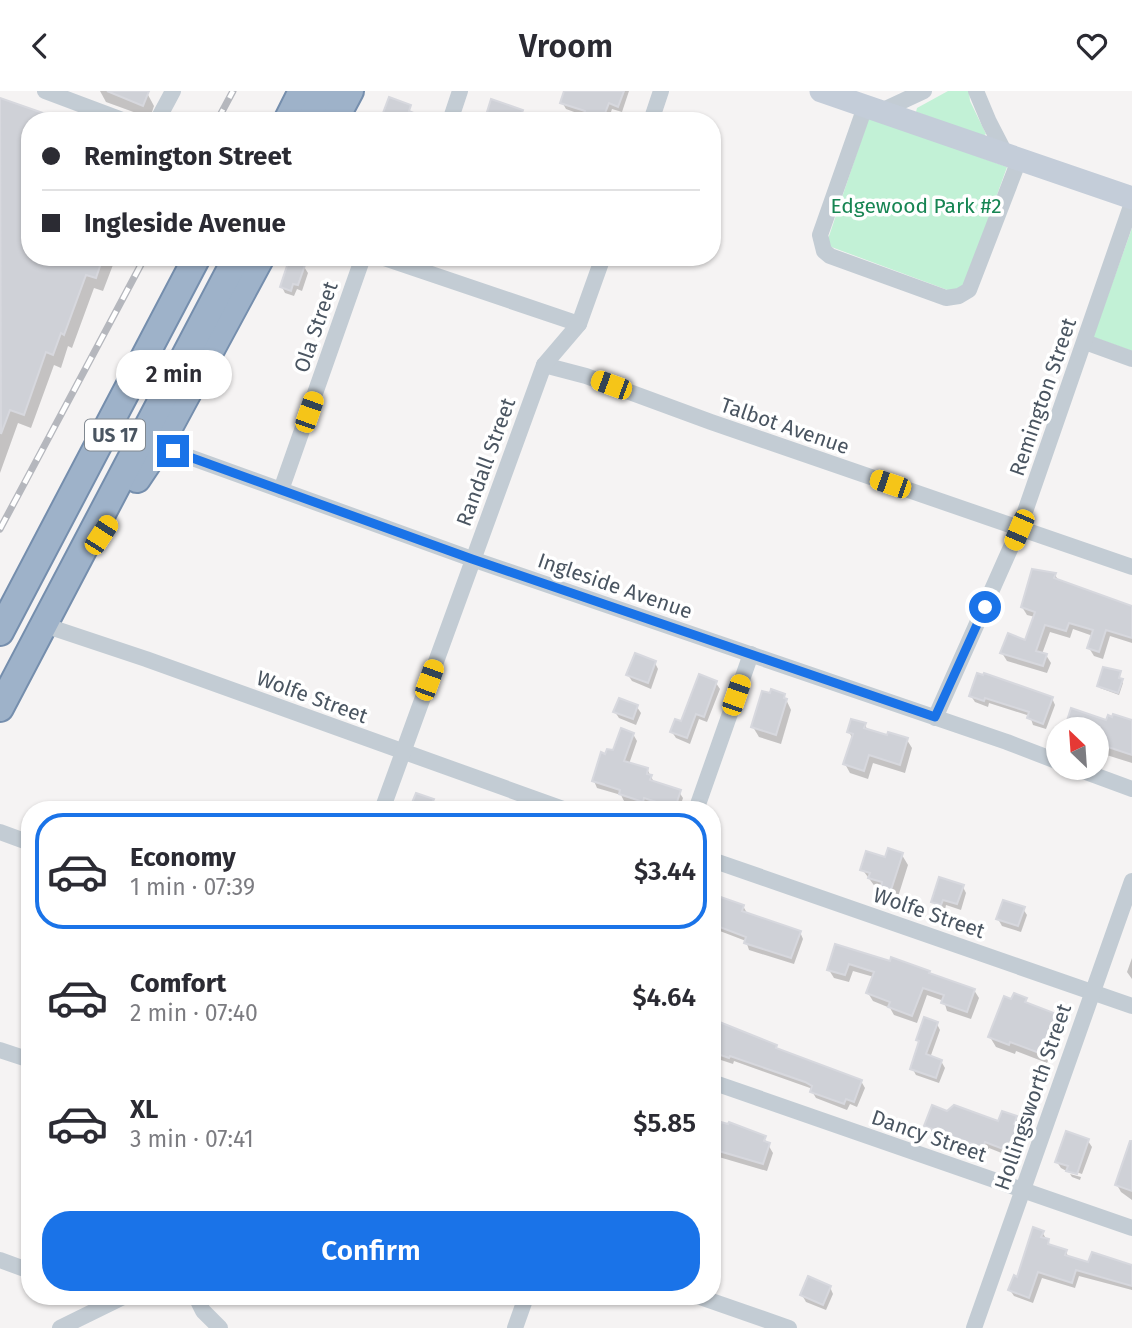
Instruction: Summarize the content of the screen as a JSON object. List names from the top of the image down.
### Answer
{
  "streets": {
    "highway": ["US 17"],
    "street": [
      "Ola Street",
      "Remington Street",
      "Talbot Avenue",
      "Randall Street",
      "Ingleside Avenue",
      "Wolfe Street",
      "Hollingsworth Street",
      "Dancy Street"
    ]
  },
  "crossings": [
    ["Ola Street", "Ingleside Avenue"],
    ["Remington Street", "Talbot Avenue"],
    ["Remington Street", "Ingleside Avenue"],
    ["Talbot Avenue", "Randall Street"],
    ["US 17", "Wolfe Street"],
    ["Randall Street", "Ingleside Avenue"],
    ["Randall Street", "Wolfe Street"],
    ["Wolfe Street", "Hollingsworth Street"],
    ["Hollingsworth Street", "Dancy Street"]
  ],
  "parks": ["Edgewood Park #2"],
  "north": "top left",
  "page": {
    "header": "Vroom",
    "banner": ["Remington Street", "Ingleside Avenue"],
    "bubble": "2 min",
    "list": [
      {
        "name": "Economy",
        "note": "1 min · 07:39",
        "value": "$3.44"
      },
      {
        "name": "Comfort",
        "note": "2 min · 07:40",
        "value": "$4.64"
      },
      {
        "name": "XL",
        "note": "3 min · 07:41",
        "value": "$5.85"
      }
    ],
    "buttons": "Confirm"
  }
}
